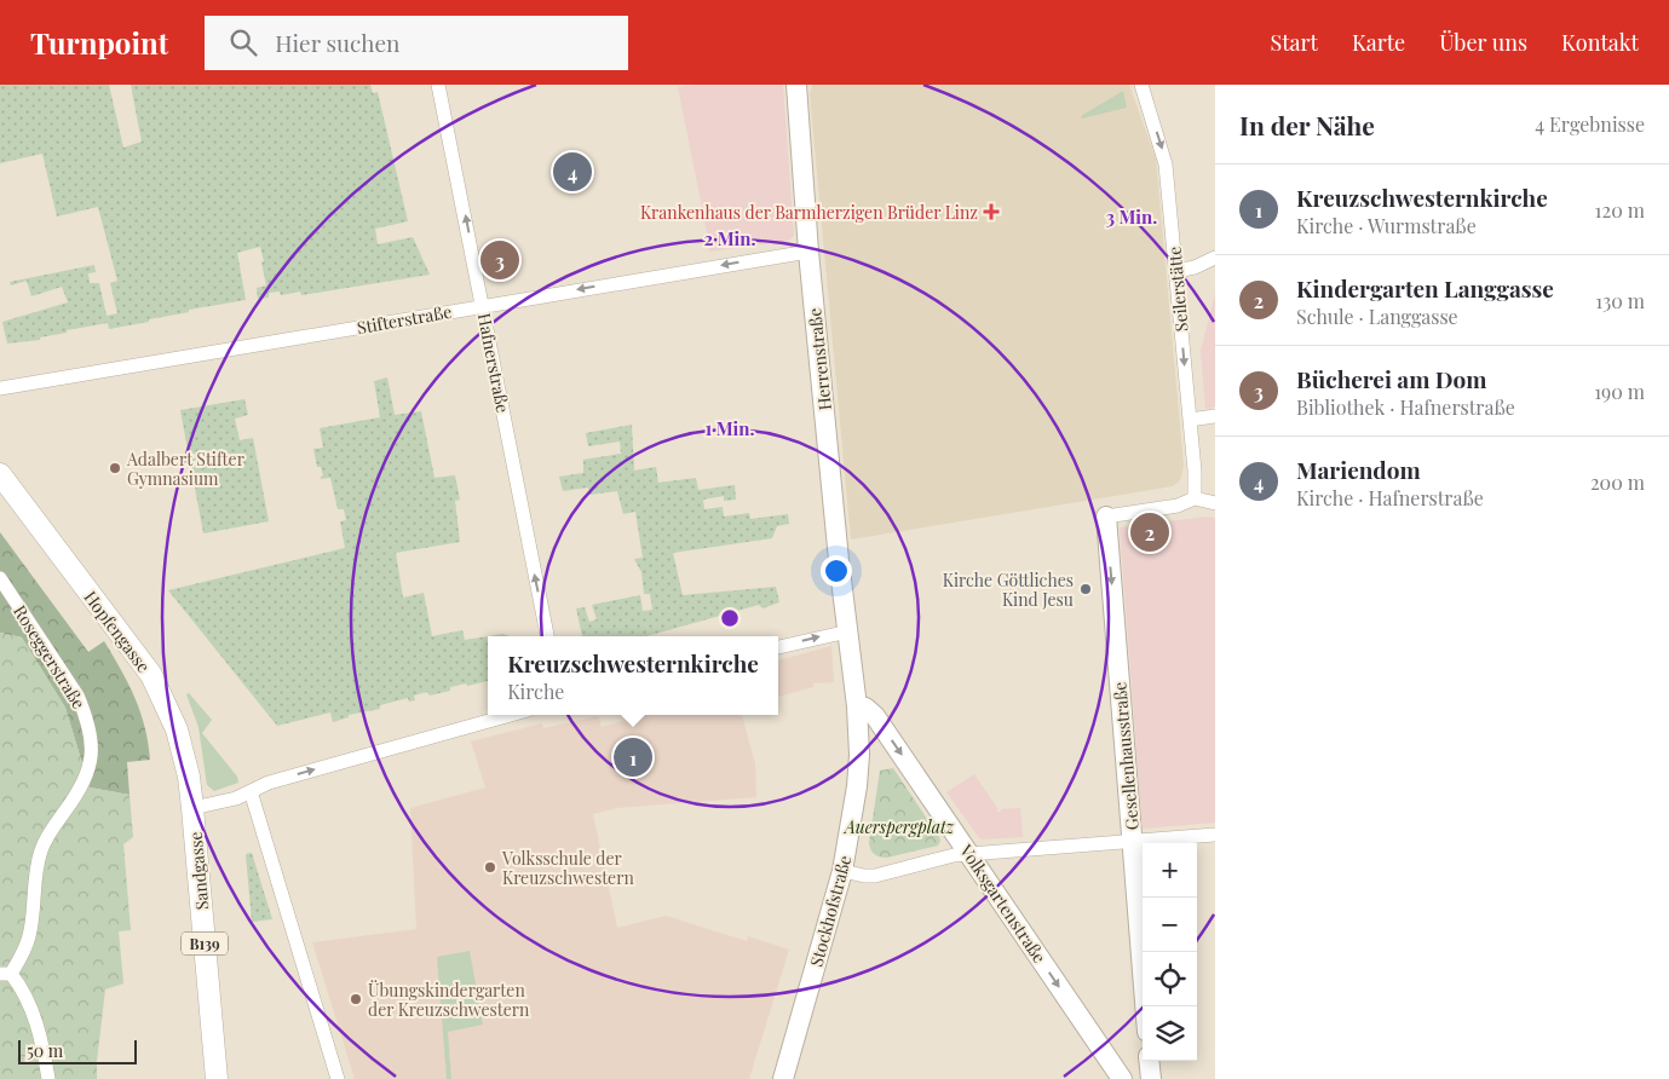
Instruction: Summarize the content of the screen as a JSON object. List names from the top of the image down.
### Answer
{
  "streets": {
    "main road": ["Hopfengasse", "Sandgasse", "B139"],
    "street": [
      "Seilerstätte",
      "Stifterstraße",
      "Herrenstraße",
      "Hafnerstraße",
      "Roseggerstraße",
      "Gesellenhausstraße",
      "Volksgartenstraße",
      "Stockhofstraße"
    ]
  },
  "crossings": [
    ["Stifterstraße", "Herrenstraße"],
    ["Stifterstraße", "Hafnerstraße"],
    ["Herrenstraße", "Stockhofstraße"],
    ["Hopfengasse", "Sandgasse"],
    ["Volksgartenstraße", "Stockhofstraße"]
  ],
  "one_way": [
    "Seilerstätte",
    "Stifterstraße",
    "Hafnerstraße",
    "Gesellenhausstraße",
    "Volksgartenstraße"
  ],
  "parks": ["Auerspergplatz"],
  "places": {
    "health": ["Krankenhaus der Barmherzigen Brüder Linz"],
    "other": [
      "Adalbert Stifter Gymnasium",
      "Kirche Göttliches Kind Jesu",
      "Volksschule der Kreuzschwestern",
      "Übungskindergarten der Kreuzschwestern"
    ]
  },
  "scale_bar": "50 m",
  "page": {
    "header": "Turnpoint",
    "search": "Hier suchen",
    "nav": [
      "Start",
      "Karte",
      "Über uns",
      "Kontakt"
    ],
    "heading": ["In der Nähe", "4 Ergebnisse"],
    "pins": [
      "4",
      "3",
      "2",
      "1"
    ],
    "list": [
      {
        "mark": "1",
        "name": "Kreuzschwesternkirche",
        "note": "Kirche · Wurmstraße",
        "value": "120 m"
      },
      {
        "mark": "2",
        "name": "Kindergarten Langgasse",
        "note": "Schule · Langgasse",
        "value": "130 m"
      },
      {
        "mark": "3",
        "name": "Bücherei am Dom",
        "note": "Bibliothek · Hafnerstraße",
        "value": "190 m"
      },
      {
        "mark": "4",
        "name": "Mariendom",
        "note": "Kirche · Hafnerstraße",
        "value": "200 m"
      }
    ],
    "popup": ["Kreuzschwesternkirche", "Kirche"],
    "map_buttons": ["+", "−"],
    "scale": "50 m"
  },
  "rings": ["3 Min.", "2 Min.", "1 Min."]
}
